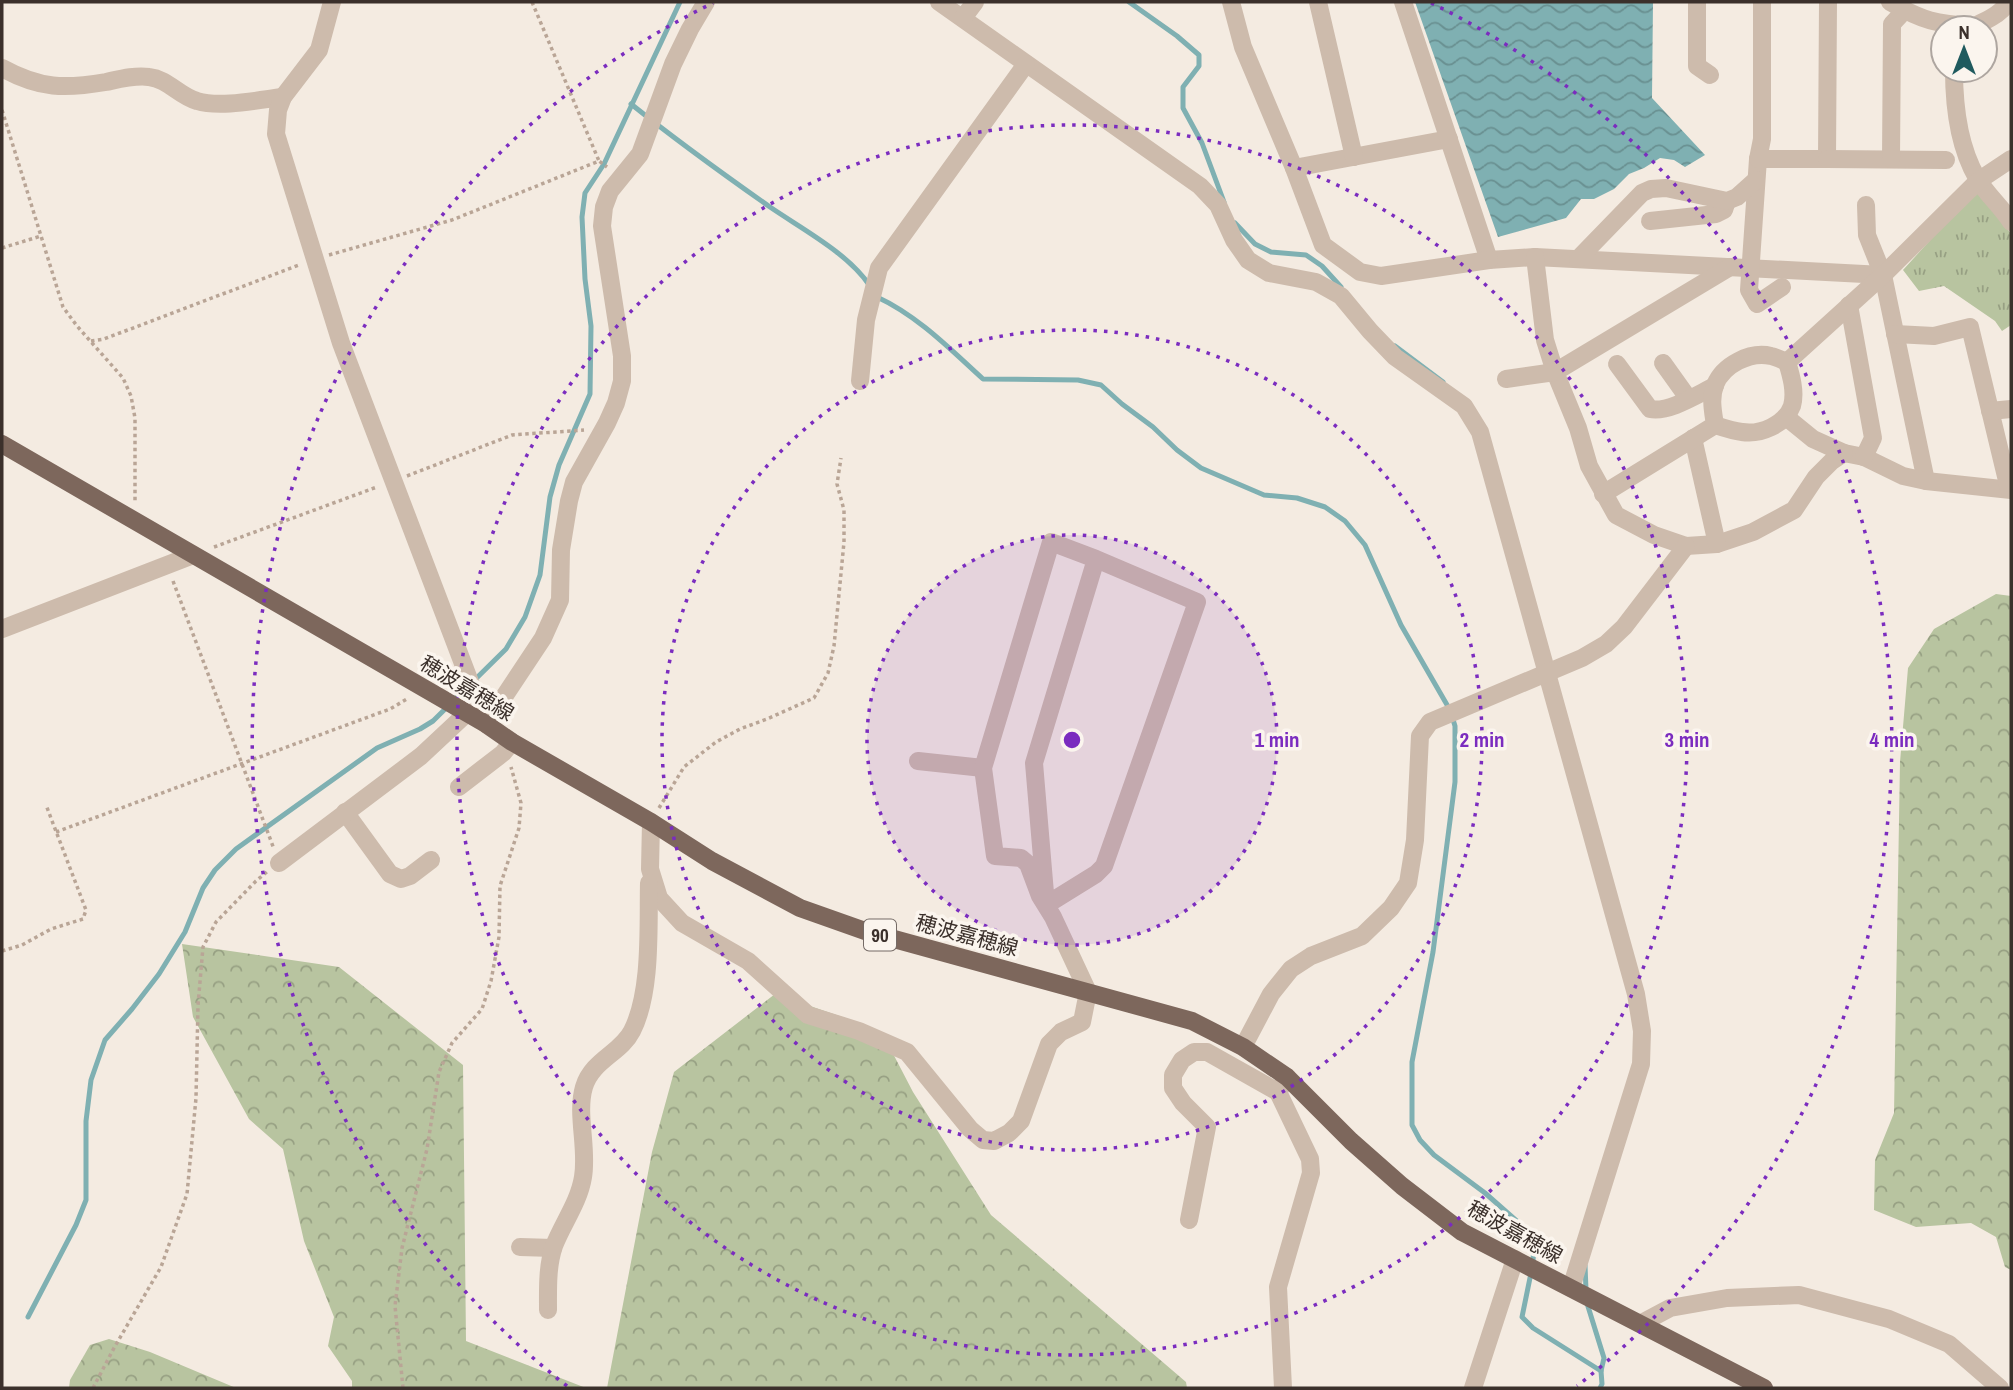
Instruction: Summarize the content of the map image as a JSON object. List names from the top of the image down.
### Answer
{
  "streets": {
    "main road": ["穂波嘉穂線", "90"]
  },
  "north": "top",
  "rings": [
    "1 min",
    "2 min",
    "3 min",
    "4 min"
  ]
}
